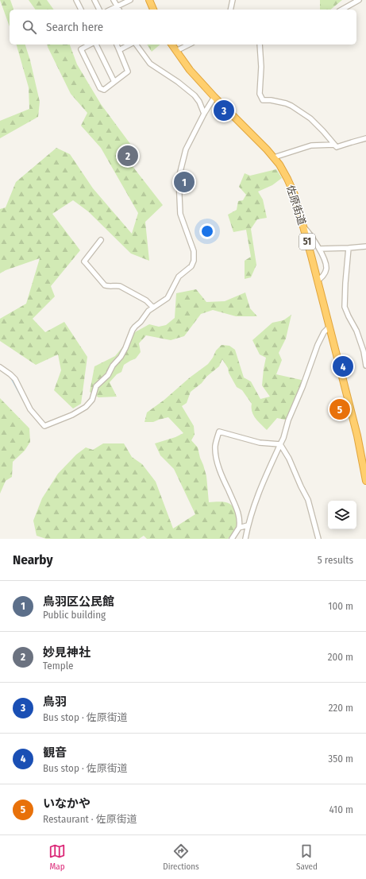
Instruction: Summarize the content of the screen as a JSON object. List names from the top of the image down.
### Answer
{
  "streets": {
    "highway": ["佐原街道", "51"]
  },
  "page": {
    "search": "Search here",
    "pins": [
      "3",
      "2",
      "1",
      "4",
      "5"
    ],
    "heading": ["Nearby", "5 results"],
    "list": [
      {
        "mark": "1",
        "name": "鳥羽区公民館",
        "note": "Public building",
        "value": "100 m"
      },
      {
        "mark": "2",
        "name": "妙見神社",
        "note": "Temple",
        "value": "200 m"
      },
      {
        "mark": "3",
        "name": "鳥羽",
        "note": "Bus stop · 佐原街道",
        "value": "220 m"
      },
      {
        "mark": "4",
        "name": "観音",
        "note": "Bus stop · 佐原街道",
        "value": "350 m"
      },
      {
        "mark": "5",
        "name": "いなかや",
        "note": "Restaurant · 佐原街道",
        "value": "410 m"
      }
    ],
    "nav": ["Map", "Directions", "Saved"]
  }
}
